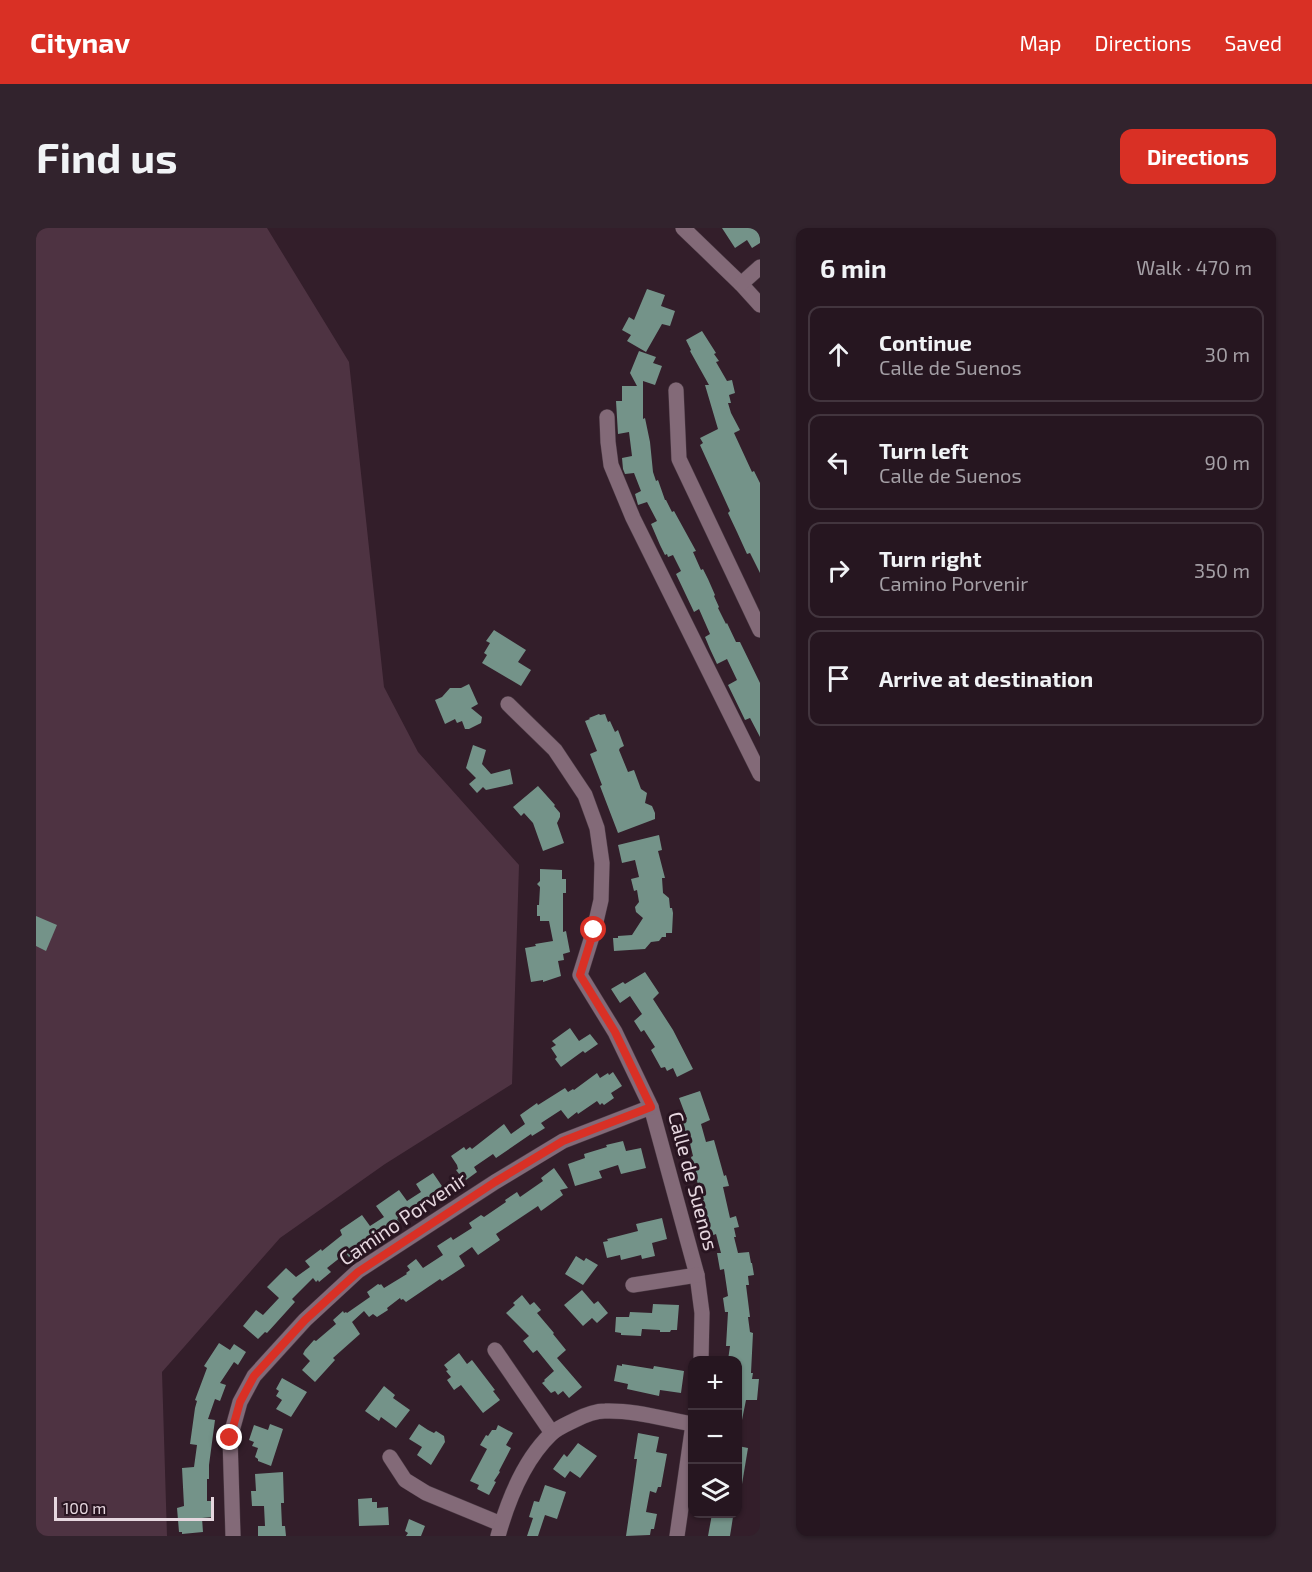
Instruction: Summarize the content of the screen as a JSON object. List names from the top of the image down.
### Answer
{
  "streets": {
    "street": ["Calle de Suenos", "Camino Porvenir"]
  },
  "crossings": [
    ["Calle de Suenos", "Camino Porvenir"]
  ],
  "scale_bar": "100 m",
  "page": {
    "header": "Citynav",
    "nav": ["Map", "Directions", "Saved"],
    "buttons": "Directions",
    "title": "Find us",
    "heading": ["6 min", "Walk · 470 m"],
    "list": [
      ["Continue", "Calle de Suenos", "30 m"],
      ["Turn left", "Calle de Suenos", "90 m"],
      ["Turn right", "Camino Porvenir", "350 m"],
      "Arrive at destination"
    ],
    "map_buttons": ["+", "−"],
    "scale": "100 m"
  }
}
